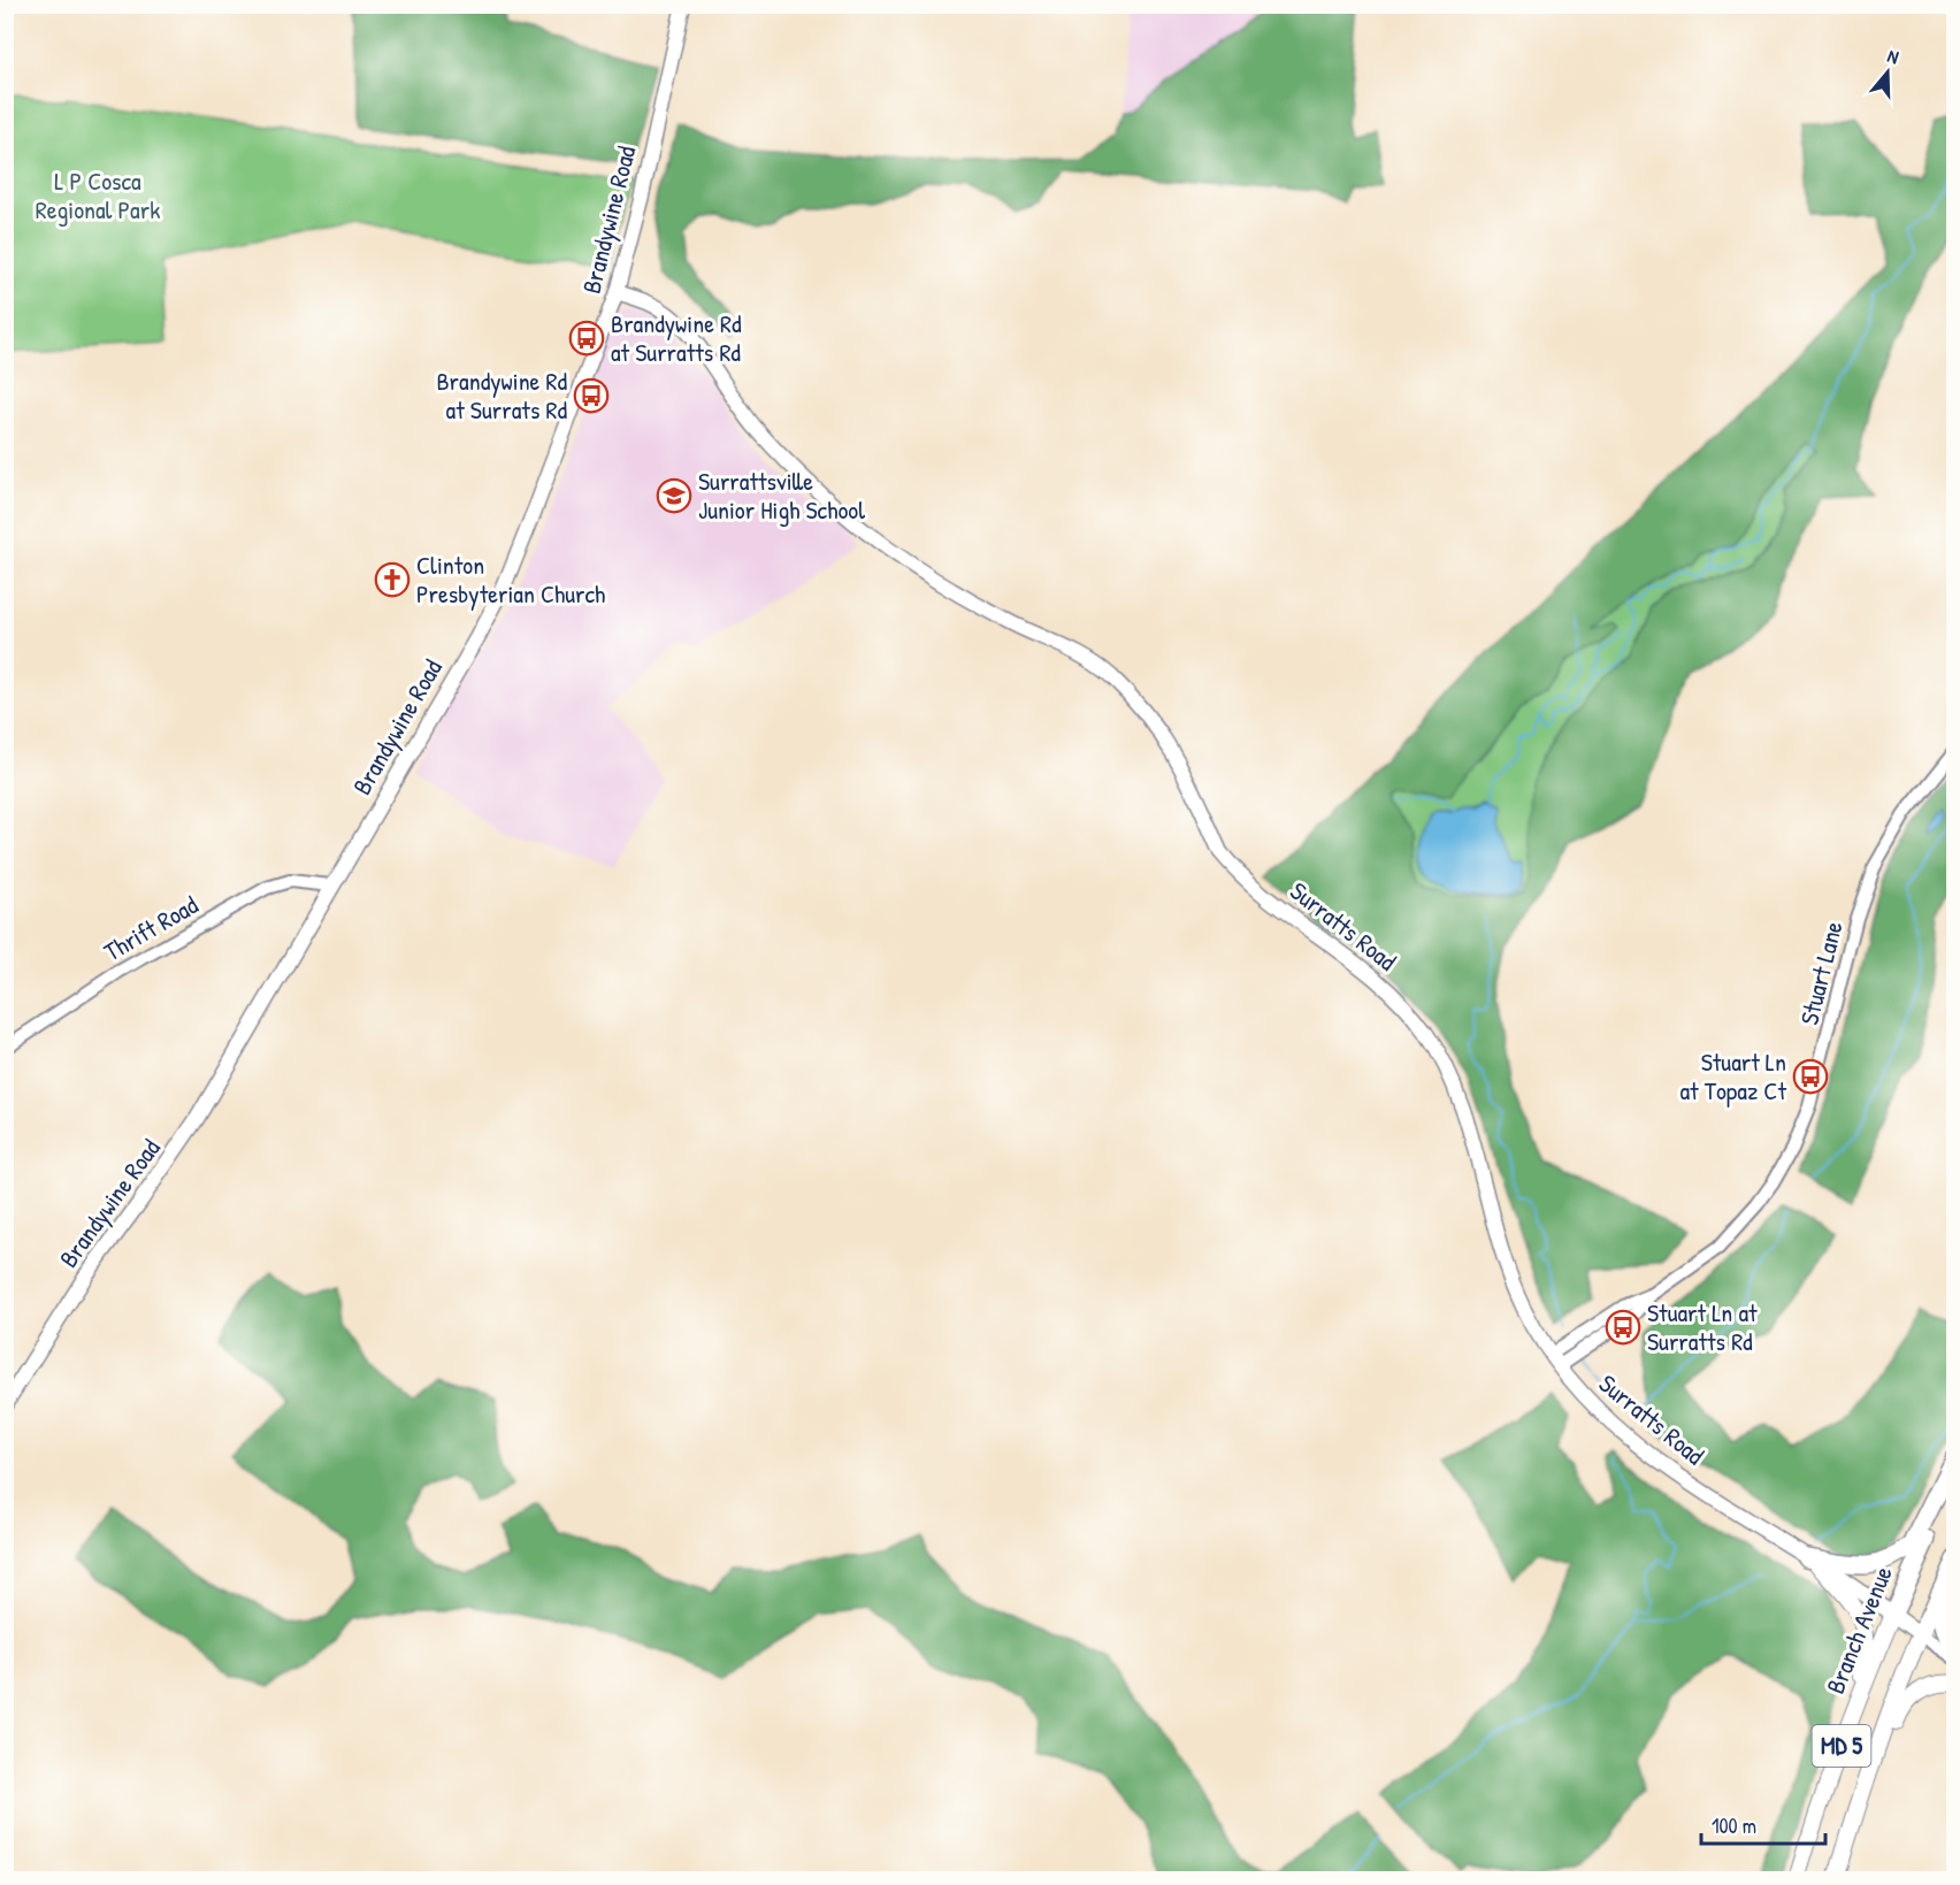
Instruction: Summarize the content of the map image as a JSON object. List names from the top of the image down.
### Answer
{
  "streets": {
    "highway": ["Branch Avenue", "MD 5"],
    "main road": ["Brandywine Road", "Surratts Road"],
    "street": ["Thrift Road", "Stuart Lane"]
  },
  "crossings": [
    ["Brandywine Road", "Surratts Road"],
    ["Brandywine Road", "Thrift Road"],
    ["Surratts Road", "Stuart Lane"],
    ["Surratts Road", "Branch Avenue"],
    ["Surratts Road", "MD 5"]
  ],
  "parks": ["L P Cosca Regional Park"],
  "places": {
    "bus stop": [
      "Brandywine Rd at Surratts Rd",
      "Brandywine Rd at Surrats Rd",
      "Stuart Ln at Topaz Ct",
      "Stuart Ln at Surratts Rd"
    ],
    "school or university": ["Surrattsville Junior High School"],
    "church": ["Clinton Presbyterian Church"]
  },
  "scale_bar": "100 m",
  "north": "top"
}
